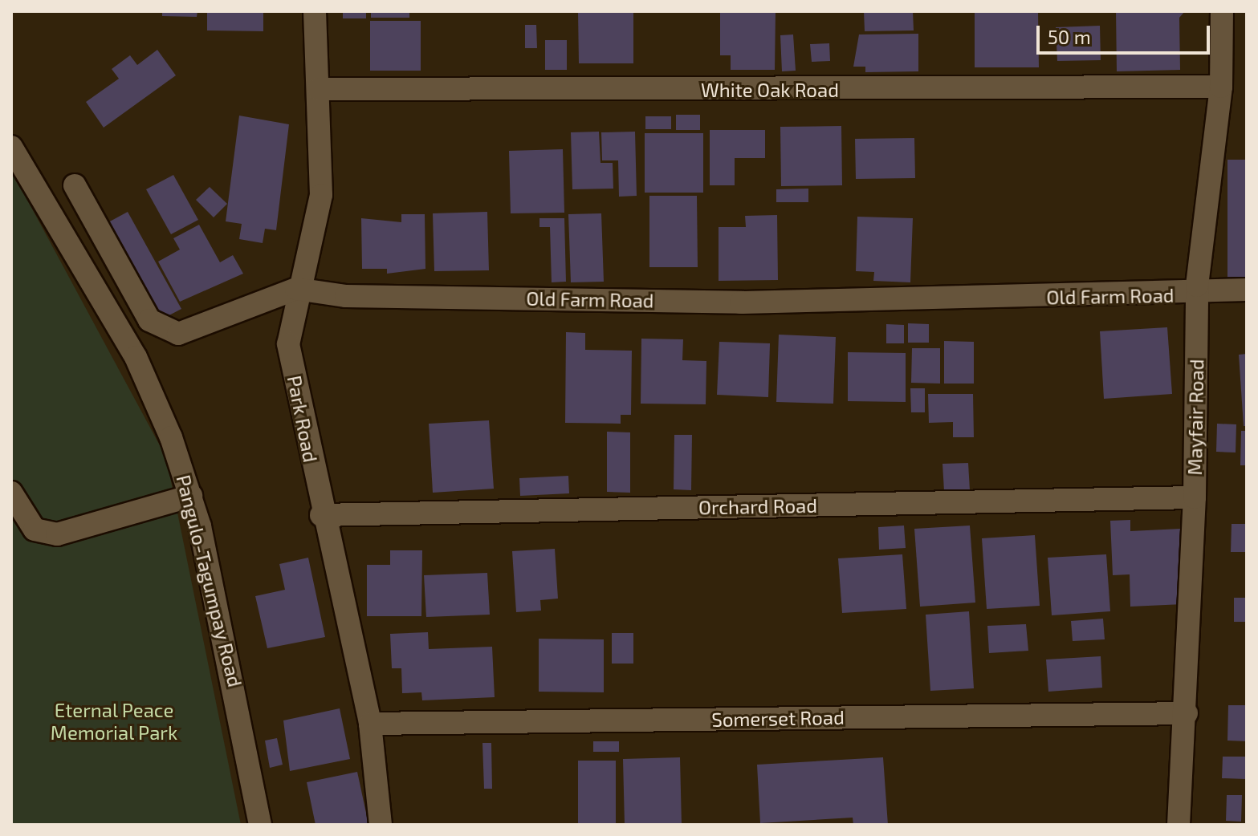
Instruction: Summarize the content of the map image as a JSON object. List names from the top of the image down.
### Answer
{
  "streets": {
    "street": [
      "White Oak Road",
      "Old Farm Road",
      "Mayfair Road",
      "Park Road",
      "Orchard Road",
      "Pangulo-Tagumpay Road",
      "Somerset Road"
    ]
  },
  "crossings": [
    ["White Oak Road", "Mayfair Road"],
    ["White Oak Road", "Park Road"],
    ["Old Farm Road", "Mayfair Road"],
    ["Old Farm Road", "Park Road"],
    ["Mayfair Road", "Orchard Road"],
    ["Mayfair Road", "Somerset Road"],
    ["Park Road", "Orchard Road"],
    ["Park Road", "Somerset Road"]
  ],
  "parks": ["Eternal Peace Memorial Park"],
  "scale_bar": "50 m"
}
